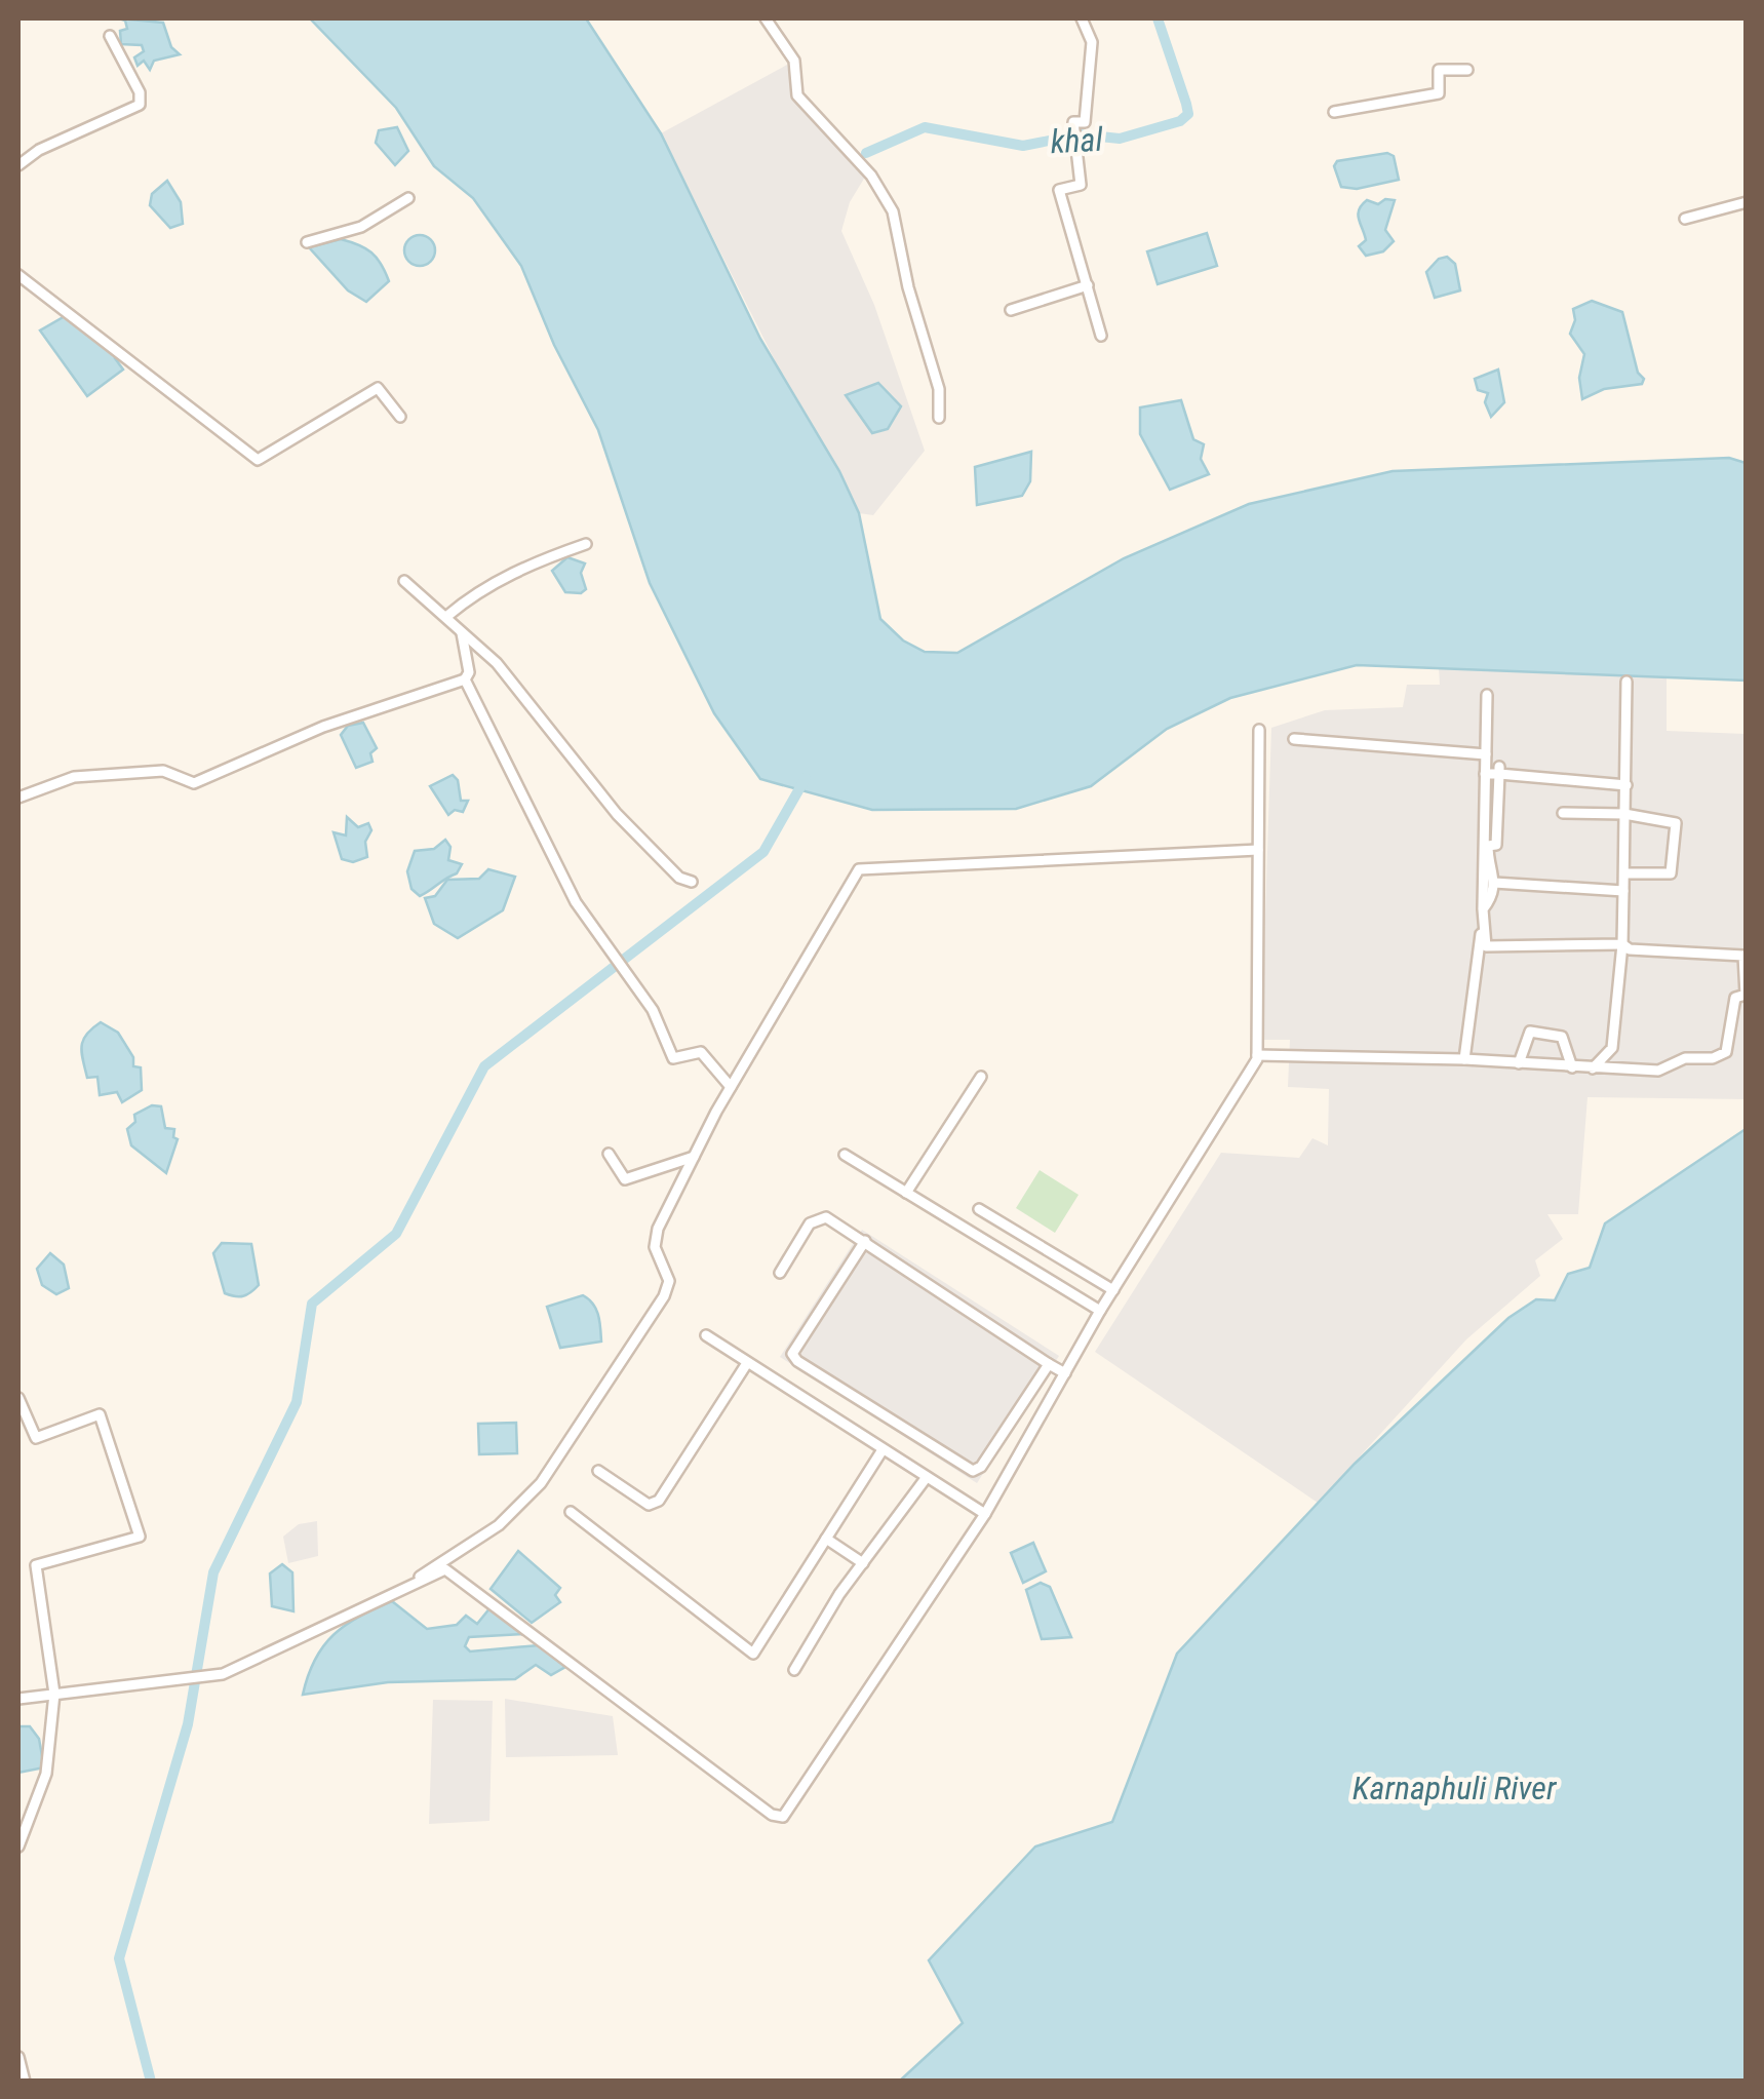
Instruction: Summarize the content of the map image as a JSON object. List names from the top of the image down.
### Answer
{
  "water": ["khal", "Karnaphuli River"]
}
